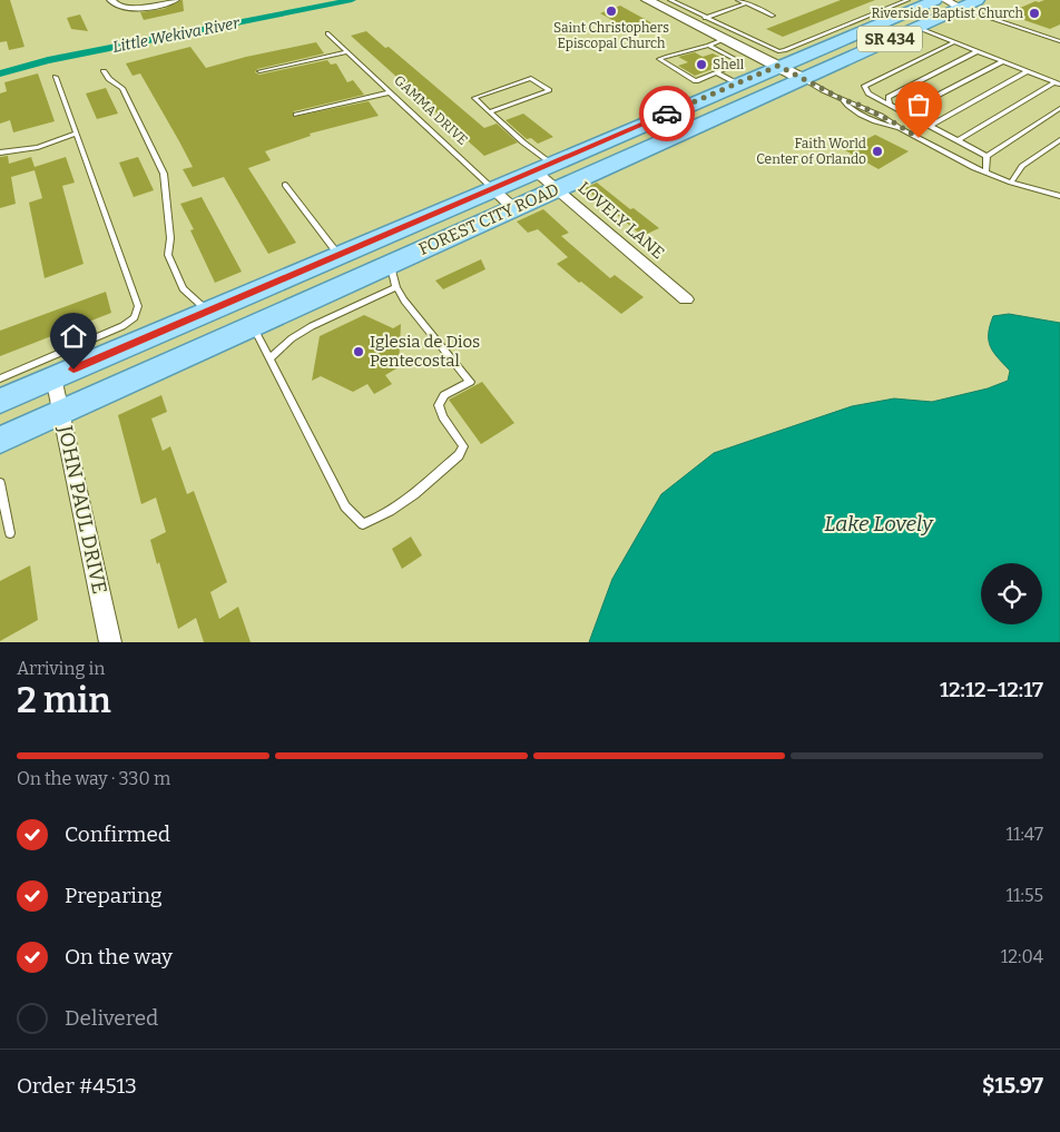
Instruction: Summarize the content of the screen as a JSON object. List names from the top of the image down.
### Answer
{
  "streets": {
    "main road": ["SR 434", "FOREST CITY ROAD"],
    "street": ["GAMMA DRIVE", "LOVELY LANE", "JOHN PAUL DRIVE"]
  },
  "crossings": [
    ["GAMMA DRIVE", "FOREST CITY ROAD"],
    ["FOREST CITY ROAD", "LOVELY LANE"],
    ["FOREST CITY ROAD", "JOHN PAUL DRIVE"]
  ],
  "water": ["Little Wekiva River", "Lake Lovely"],
  "places": [
    "Saint Christophers Episcopal Church",
    "Riverside Baptist Church",
    "Shell",
    "Faith World Center of Orlando",
    "Iglesia de Dios Pentecostal"
  ],
  "page": {
    "heading": ["2 min", "Arriving in", "12:12–12:17"],
    "panel": ["Order #4513", "$15.97"],
    "bar": "On the way · 330 m",
    "list": [
      ["Confirmed", "11:47"],
      ["Preparing", "11:55"],
      ["On the way", "12:04"],
      "Delivered"
    ]
  }
}
